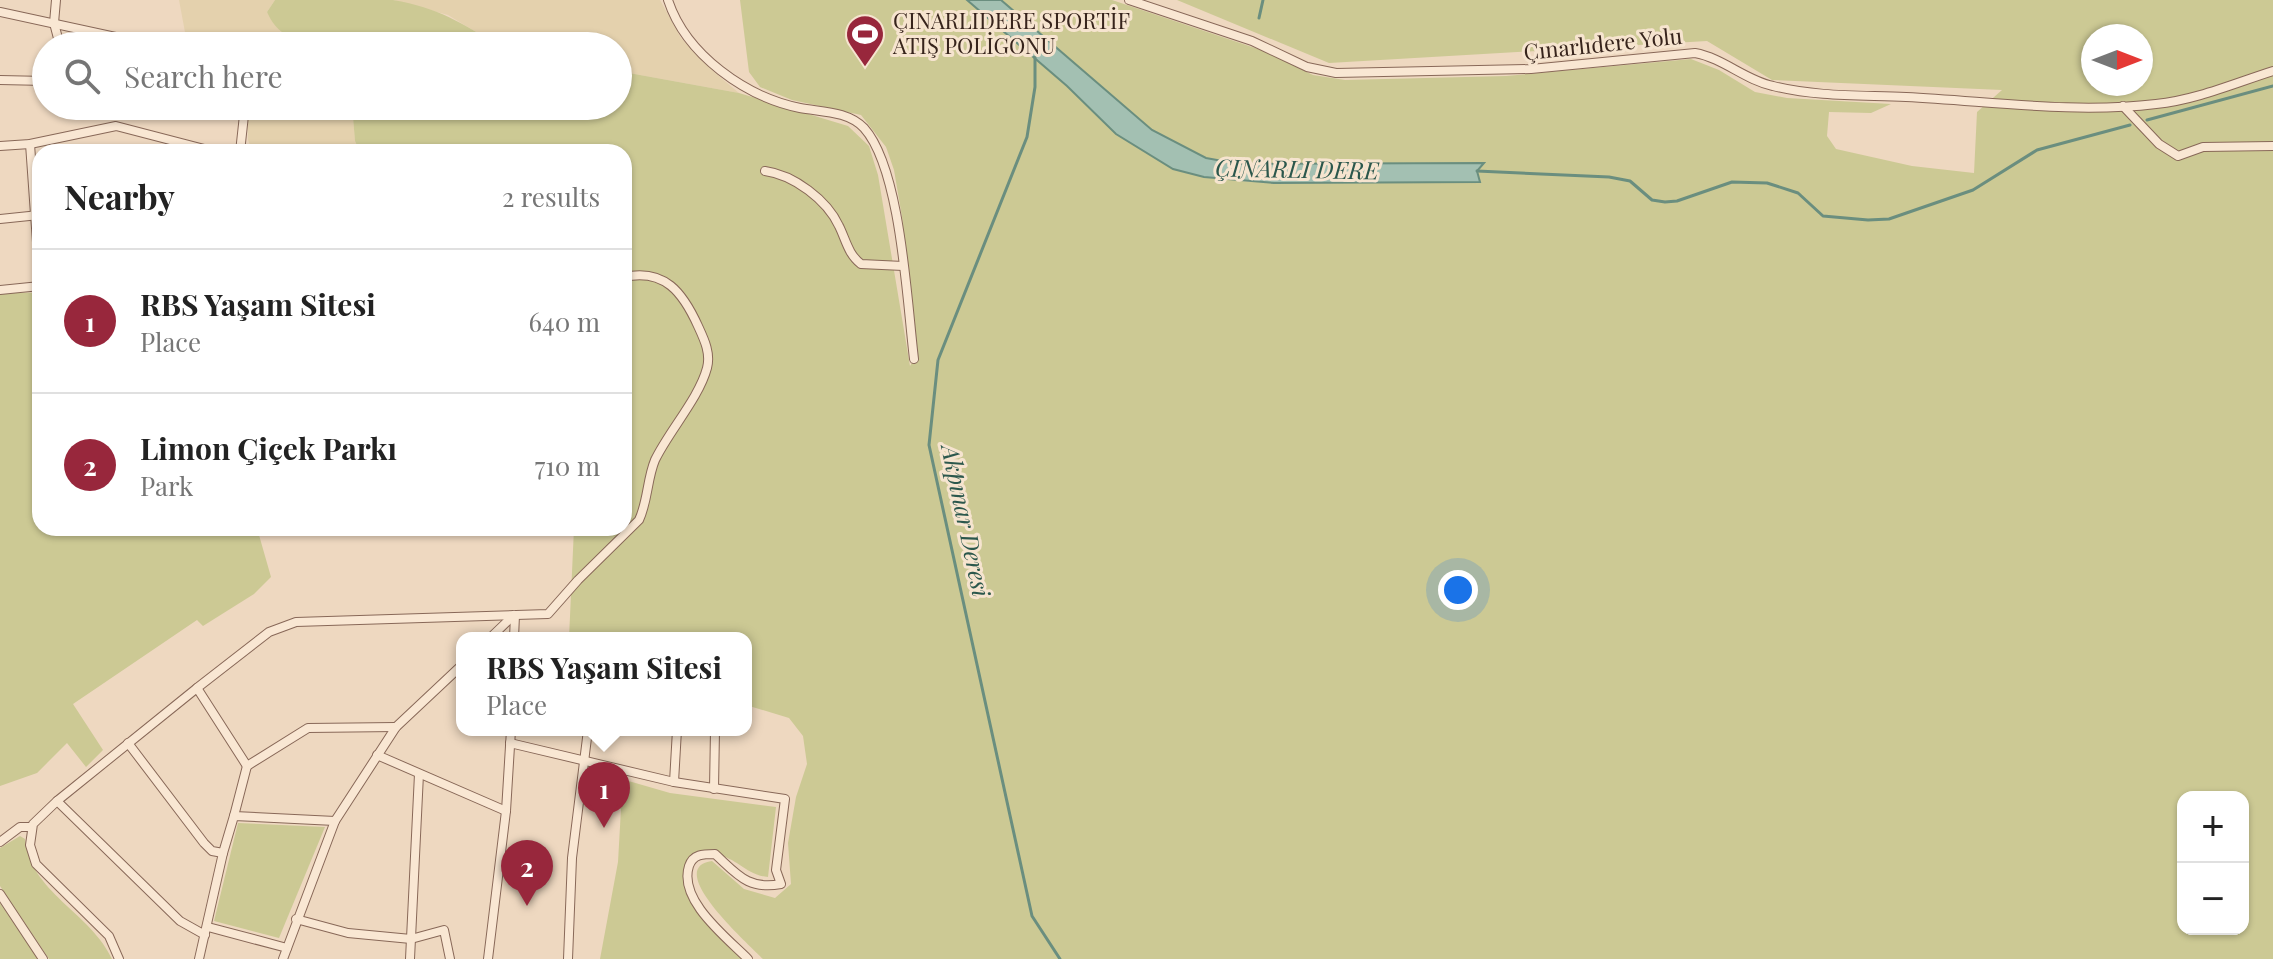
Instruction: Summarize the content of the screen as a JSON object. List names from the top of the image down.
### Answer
{
  "streets": {
    "street": ["Çınarlıdere Yolu"]
  },
  "water": ["ÇINARLI DERE", "Akpınar Deresi"],
  "places": {
    "sports": ["ÇINARLIDERE SPORTİF ATIŞ POLİGONU"]
  },
  "north": "right",
  "page": {
    "search": "Search here",
    "heading": ["Nearby", "2 results"],
    "list": [
      {
        "mark": "1",
        "name": "RBS Yaşam Sitesi",
        "note": "Place",
        "value": "640 m"
      },
      {
        "mark": "2",
        "name": "Limon Çiçek Parkı",
        "note": "Park",
        "value": "710 m"
      }
    ],
    "popup": ["RBS Yaşam Sitesi", "Place"],
    "pins": ["1", "2"],
    "map_buttons": ["+", "−"]
  }
}
